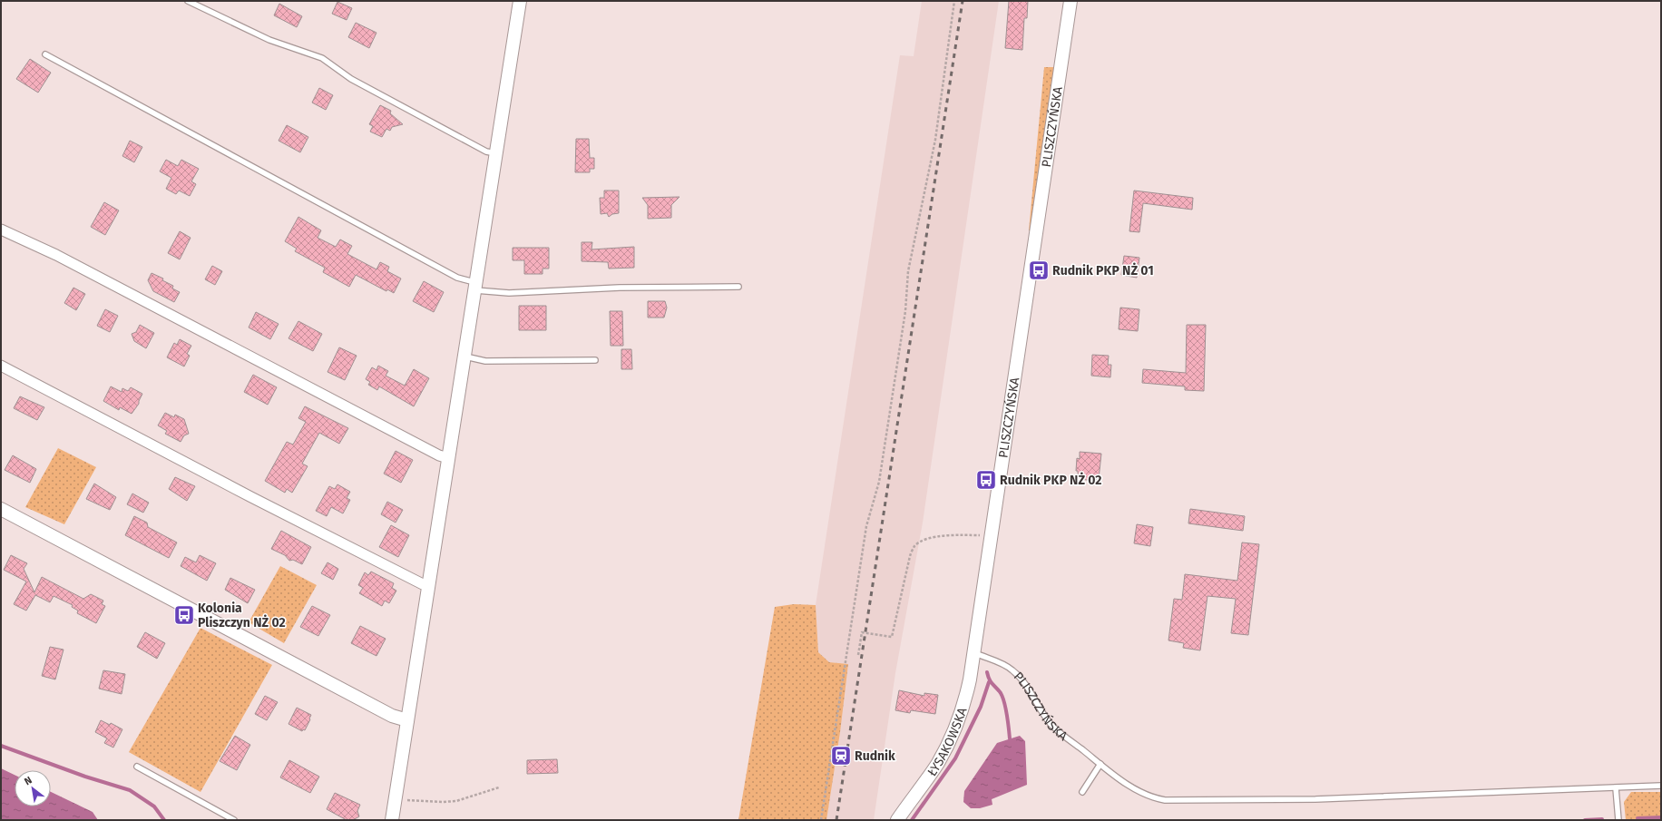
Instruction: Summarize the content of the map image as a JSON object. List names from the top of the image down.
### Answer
{
  "streets": {
    "street": ["PLISZCZYŃSKA", "ŁYSAKOWSKA"]
  },
  "crossings": [
    ["PLISZCZYŃSKA", "ŁYSAKOWSKA"]
  ],
  "places": {
    "bus stop": ["Rudnik PKP NŻ 01", "Rudnik PKP NŻ 02", "Kolonia Pliszczyn NŻ 02"],
    "station": ["Rudnik"]
  },
  "north": "top left"
}
